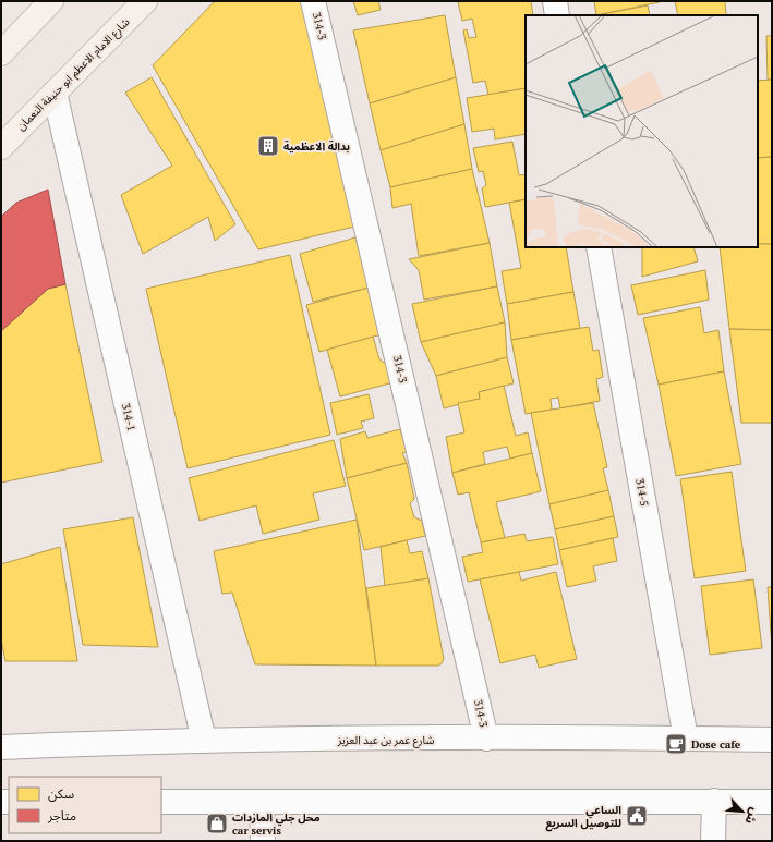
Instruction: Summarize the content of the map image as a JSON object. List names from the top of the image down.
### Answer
{
  "streets": {
    "main road": ["شارع الامام الاعظم ابو حنيفة النعمان"],
    "street": [
      "314-3",
      "314-1",
      "314-5",
      "شارع عمر بن عبد العزيز"
    ]
  },
  "crossings": [
    ["314-3", "شارع عمر بن عبد العزيز"],
    ["شارع الامام الاعظم ابو حنيفة النعمان", "314-1"],
    ["314-1", "شارع عمر بن عبد العزيز"],
    ["314-5", "شارع عمر بن عبد العزيز"]
  ],
  "places": {
    "building": ["بدالة الاعظمية"],
    "cafe": ["Dose cafe"],
    "public building": ["الساعي للتوصيل السريع"],
    "shop": ["محل جلي المازدات car servis"]
  },
  "legend": ["سكن", "متاجر"],
  "north": "bottom right"
}
